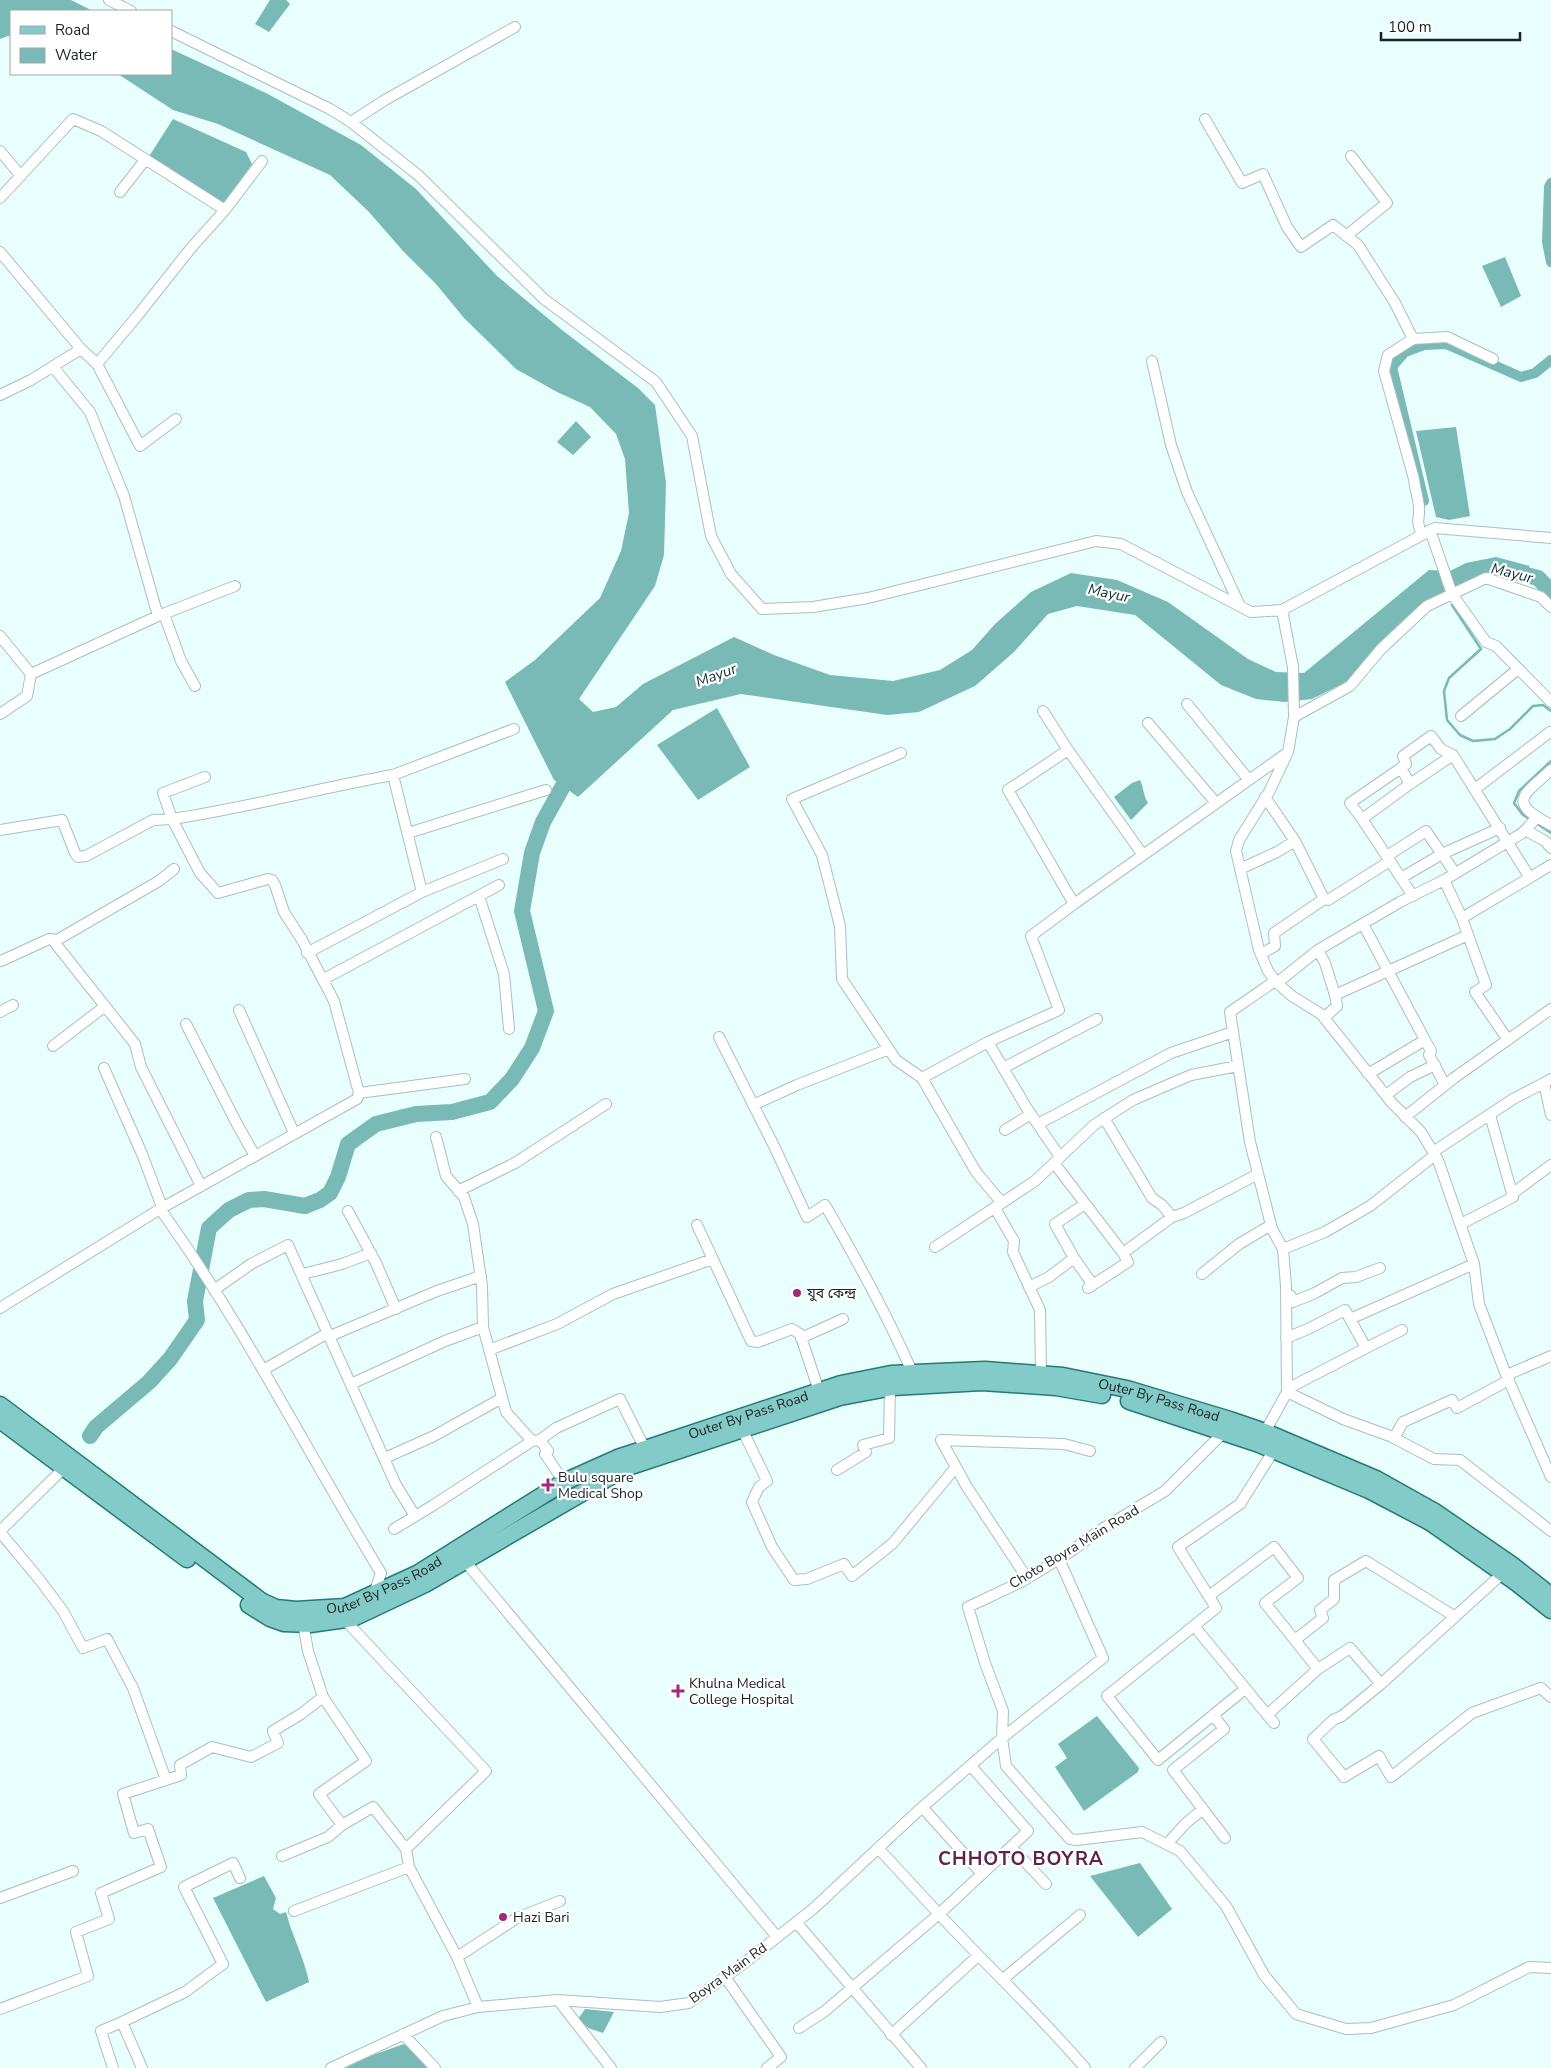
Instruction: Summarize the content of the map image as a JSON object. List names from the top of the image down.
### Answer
{
  "streets": {
    "main road": ["Outer By Pass Road"],
    "street": ["Choto Boyra Main Road", "Boyra Main Rd"]
  },
  "crossings": [
    ["Outer By Pass Road", "Choto Boyra Main Road"],
    ["Choto Boyra Main Road", "Boyra Main Rd"]
  ],
  "districts": ["CHHOTO BOYRA"],
  "water": ["Mayur"],
  "places": {
    "other": ["যুব কেন্দ্র", "Hazi Bari"],
    "health": ["Bulu square Medical Shop", "Khulna Medical College Hospital"]
  },
  "legend": ["Road", "Water"],
  "scale_bar": "100 m"
}
